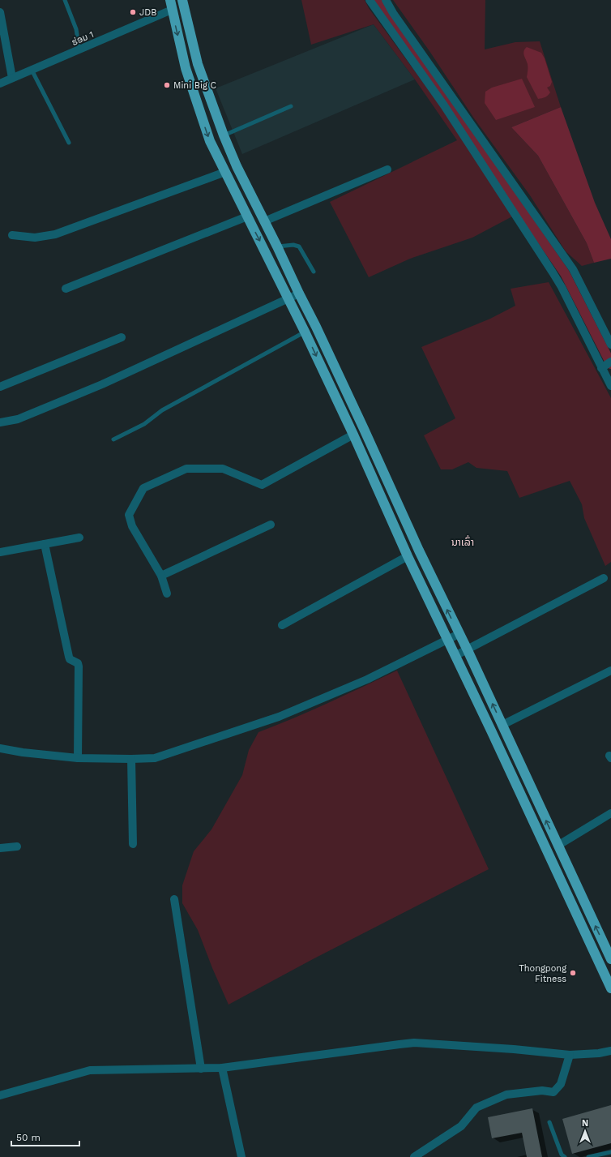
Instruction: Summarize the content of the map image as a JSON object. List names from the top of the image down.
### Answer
{
  "streets": {
    "street": ["ຮ່ອມ 1"]
  },
  "districts": ["ນາເລົ່າ"],
  "places": ["JDB", "Mini Big C", "Thongpong Fitness"],
  "scale_bar": "50 m",
  "north": "top"
}
